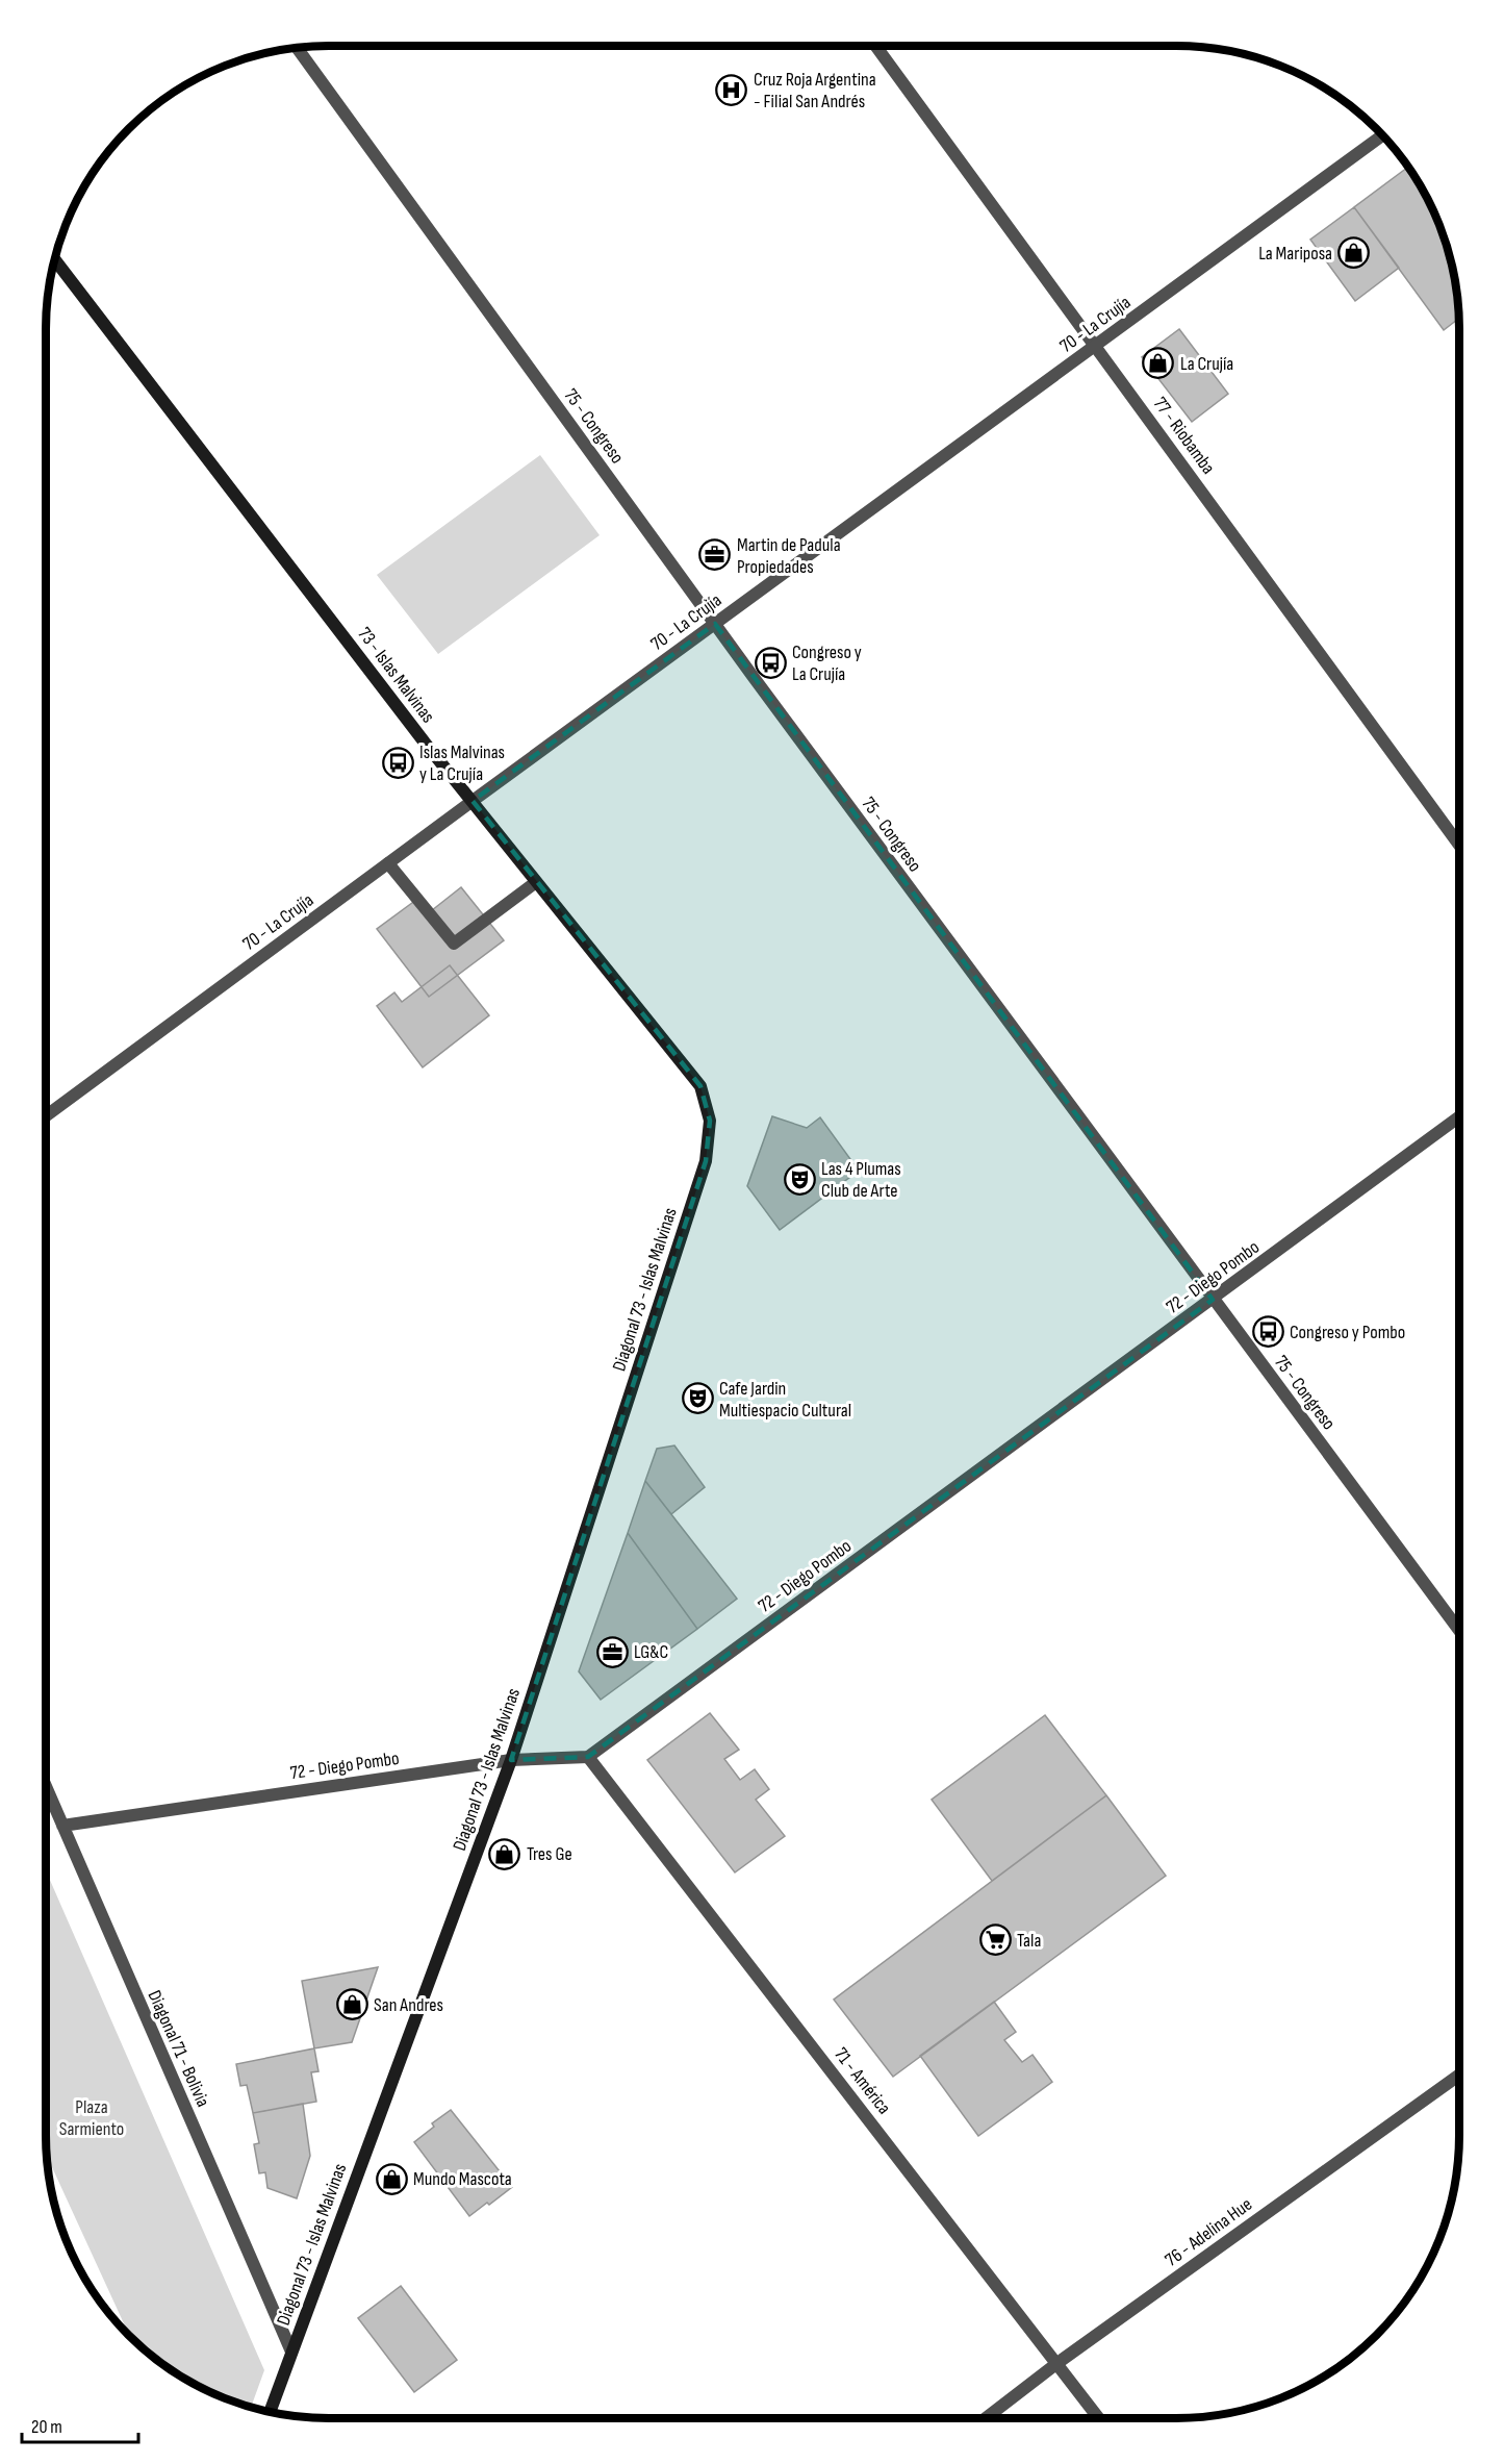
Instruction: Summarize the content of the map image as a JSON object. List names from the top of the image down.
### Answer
{
  "streets": {
    "main road": ["73 - Islas Malvinas", "Diagonal 73 - Islas Malvinas"],
    "street": [
      "70 - La Crujía",
      "75 - Congreso",
      "77 - Riobamba",
      "72 - Diego Pombo",
      "Diagonal 71 - Bolivia",
      "71 - América",
      "76 - Adelina Hue"
    ]
  },
  "crossings": [
    ["70 - La Crujía", "75 - Congreso"],
    ["70 - La Crujía", "77 - Riobamba"],
    ["70 - La Crujía", "73 - Islas Malvinas"],
    ["75 - Congreso", "72 - Diego Pombo"],
    ["73 - Islas Malvinas", "Diagonal 73 - Islas Malvinas"],
    ["72 - Diego Pombo", "Diagonal 73 - Islas Malvinas"],
    ["72 - Diego Pombo", "Diagonal 71 - Bolivia"],
    ["72 - Diego Pombo", "71 - América"],
    ["Diagonal 73 - Islas Malvinas", "Diagonal 71 - Bolivia"],
    ["71 - América", "76 - Adelina Hue"]
  ],
  "parks": ["Plaza Sarmiento"],
  "places": {
    "hospital": ["Cruz Roja Argentina - Filial San Andrés"],
    "shop": [
      "La Mariposa",
      "La Crujía",
      "Tres Ge",
      "San Andres",
      "Mundo Mascota"
    ],
    "office": ["Martin de Padula Propiedades", "LG&C"],
    "bus stop": ["Congreso y La Crujía", "Islas Malvinas y La Crujía", "Congreso y Pombo"],
    "theatre": ["Las 4 Plumas Club de Arte", "Cafe Jardin Multiespacio Cultural"],
    "supermarket": ["Tala"]
  },
  "scale_bar": "20 m"
}
